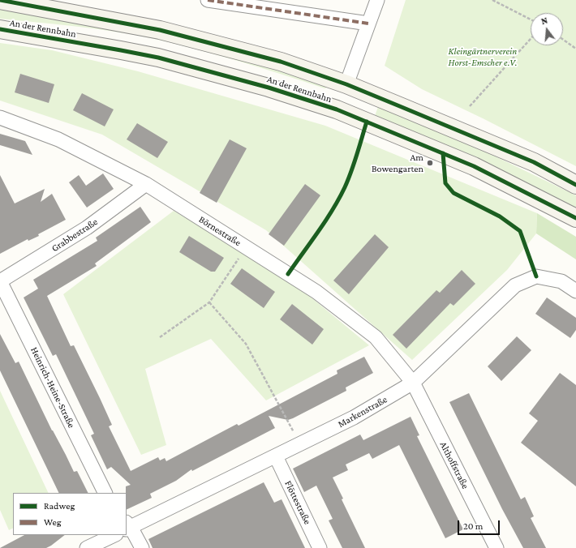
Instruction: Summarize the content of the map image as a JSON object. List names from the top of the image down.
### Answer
{
  "streets": {
    "main road": ["An der Rennbahn"],
    "street": [
      "Börnestraße",
      "Grabbestraße",
      "Heinrich-Heine-Straße",
      "Markenstraße",
      "Althoffstraße",
      "Flöttestraße"
    ]
  },
  "crossings": [
    ["Börnestraße", "Grabbestraße"],
    ["Börnestraße", "Markenstraße"],
    ["Börnestraße", "Althoffstraße"],
    ["Grabbestraße", "Heinrich-Heine-Straße"],
    ["Markenstraße", "Althoffstraße"],
    ["Markenstraße", "Flöttestraße"]
  ],
  "parks": ["Kleingärtnerverein Horst-Emscher e.V."],
  "places": ["Am Bowengarten"],
  "legend": ["Radweg", "Weg"],
  "scale_bar": "20 m",
  "north": "top"
}
